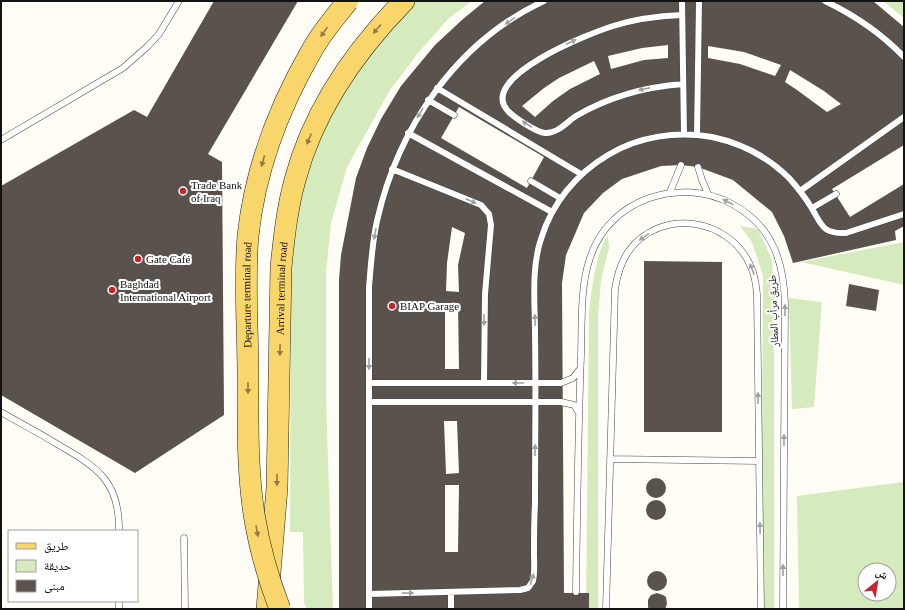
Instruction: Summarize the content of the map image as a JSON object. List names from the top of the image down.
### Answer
{
  "streets": {
    "main road": ["Arrival terminal road", "Departure terminal road"],
    "lane": ["طريق مرأب المطار"]
  },
  "one_way": ["Arrival terminal road", "Departure terminal road"],
  "places": [
    "Trade Bank of Iraq",
    "Gate Café",
    "Baghdad International Airport",
    "BIAP Garage"
  ],
  "legend": ["طريق", "حديقة", "مبنى"],
  "north": "top right"
}
